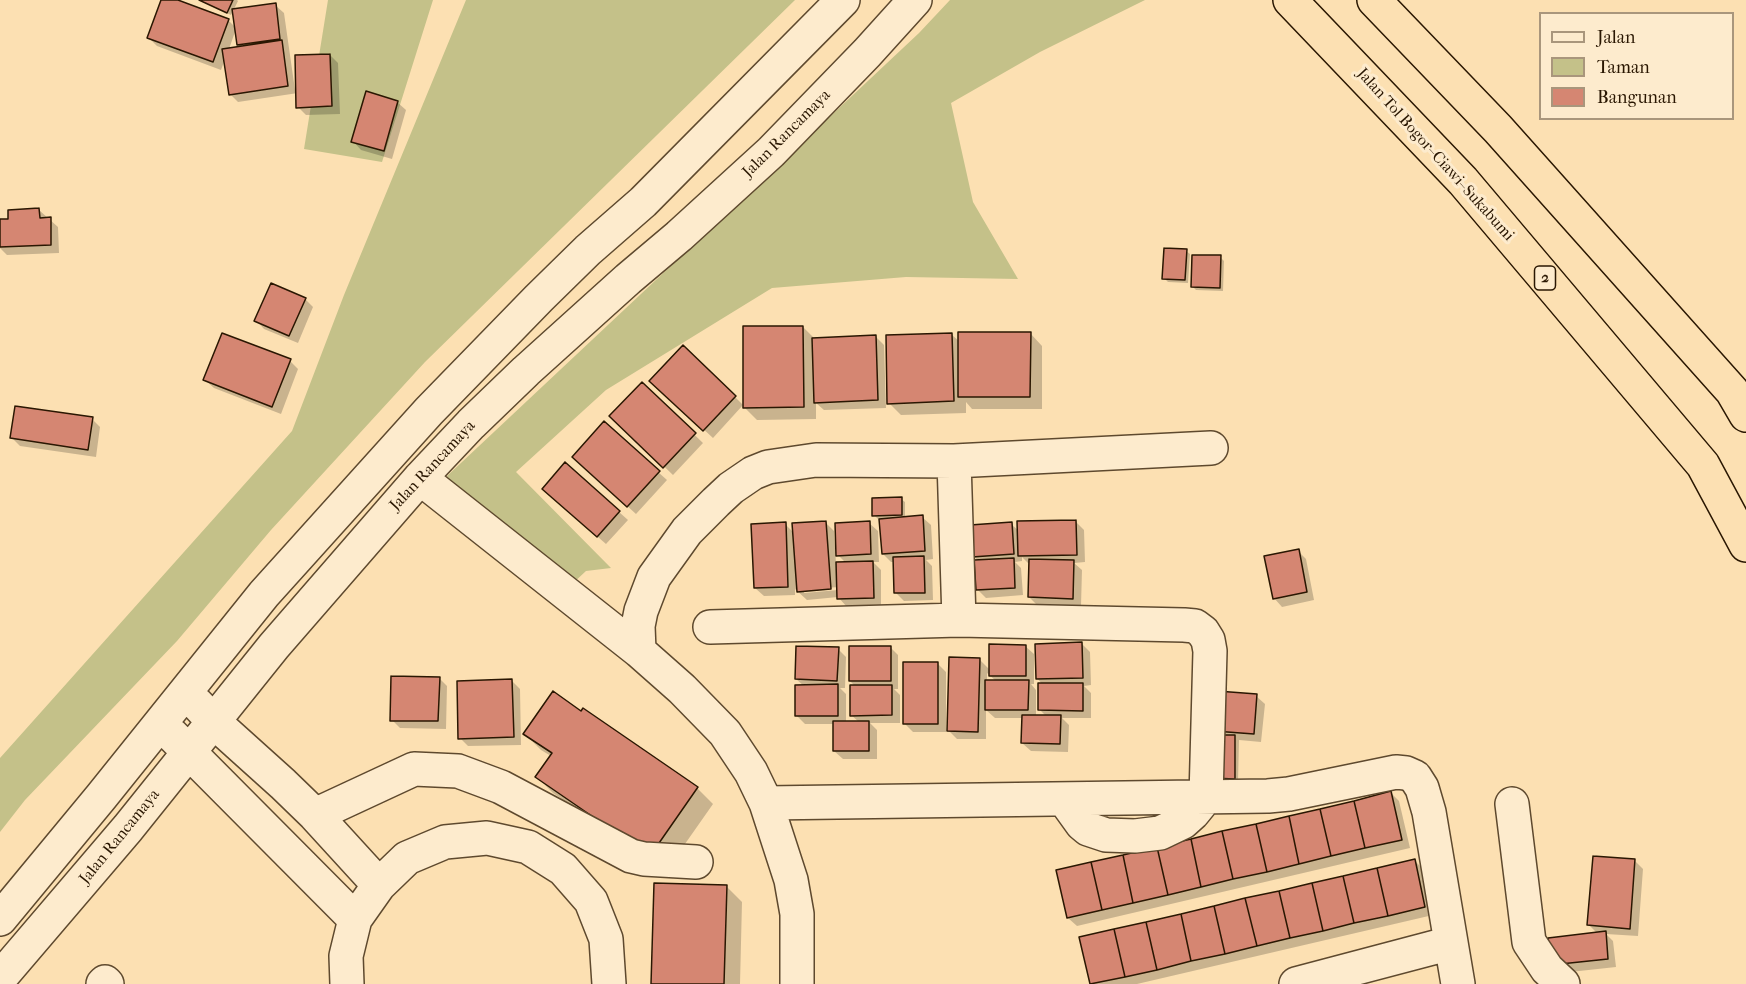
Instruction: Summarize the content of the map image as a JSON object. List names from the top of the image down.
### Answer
{
  "streets": {
    "highway": ["Jalan Tol Bogor–Ciawi–Sukabumi", "2"],
    "street": ["Jalan Rancamaya"]
  },
  "legend": ["Jalan", "Taman", "Bangunan"]
}
